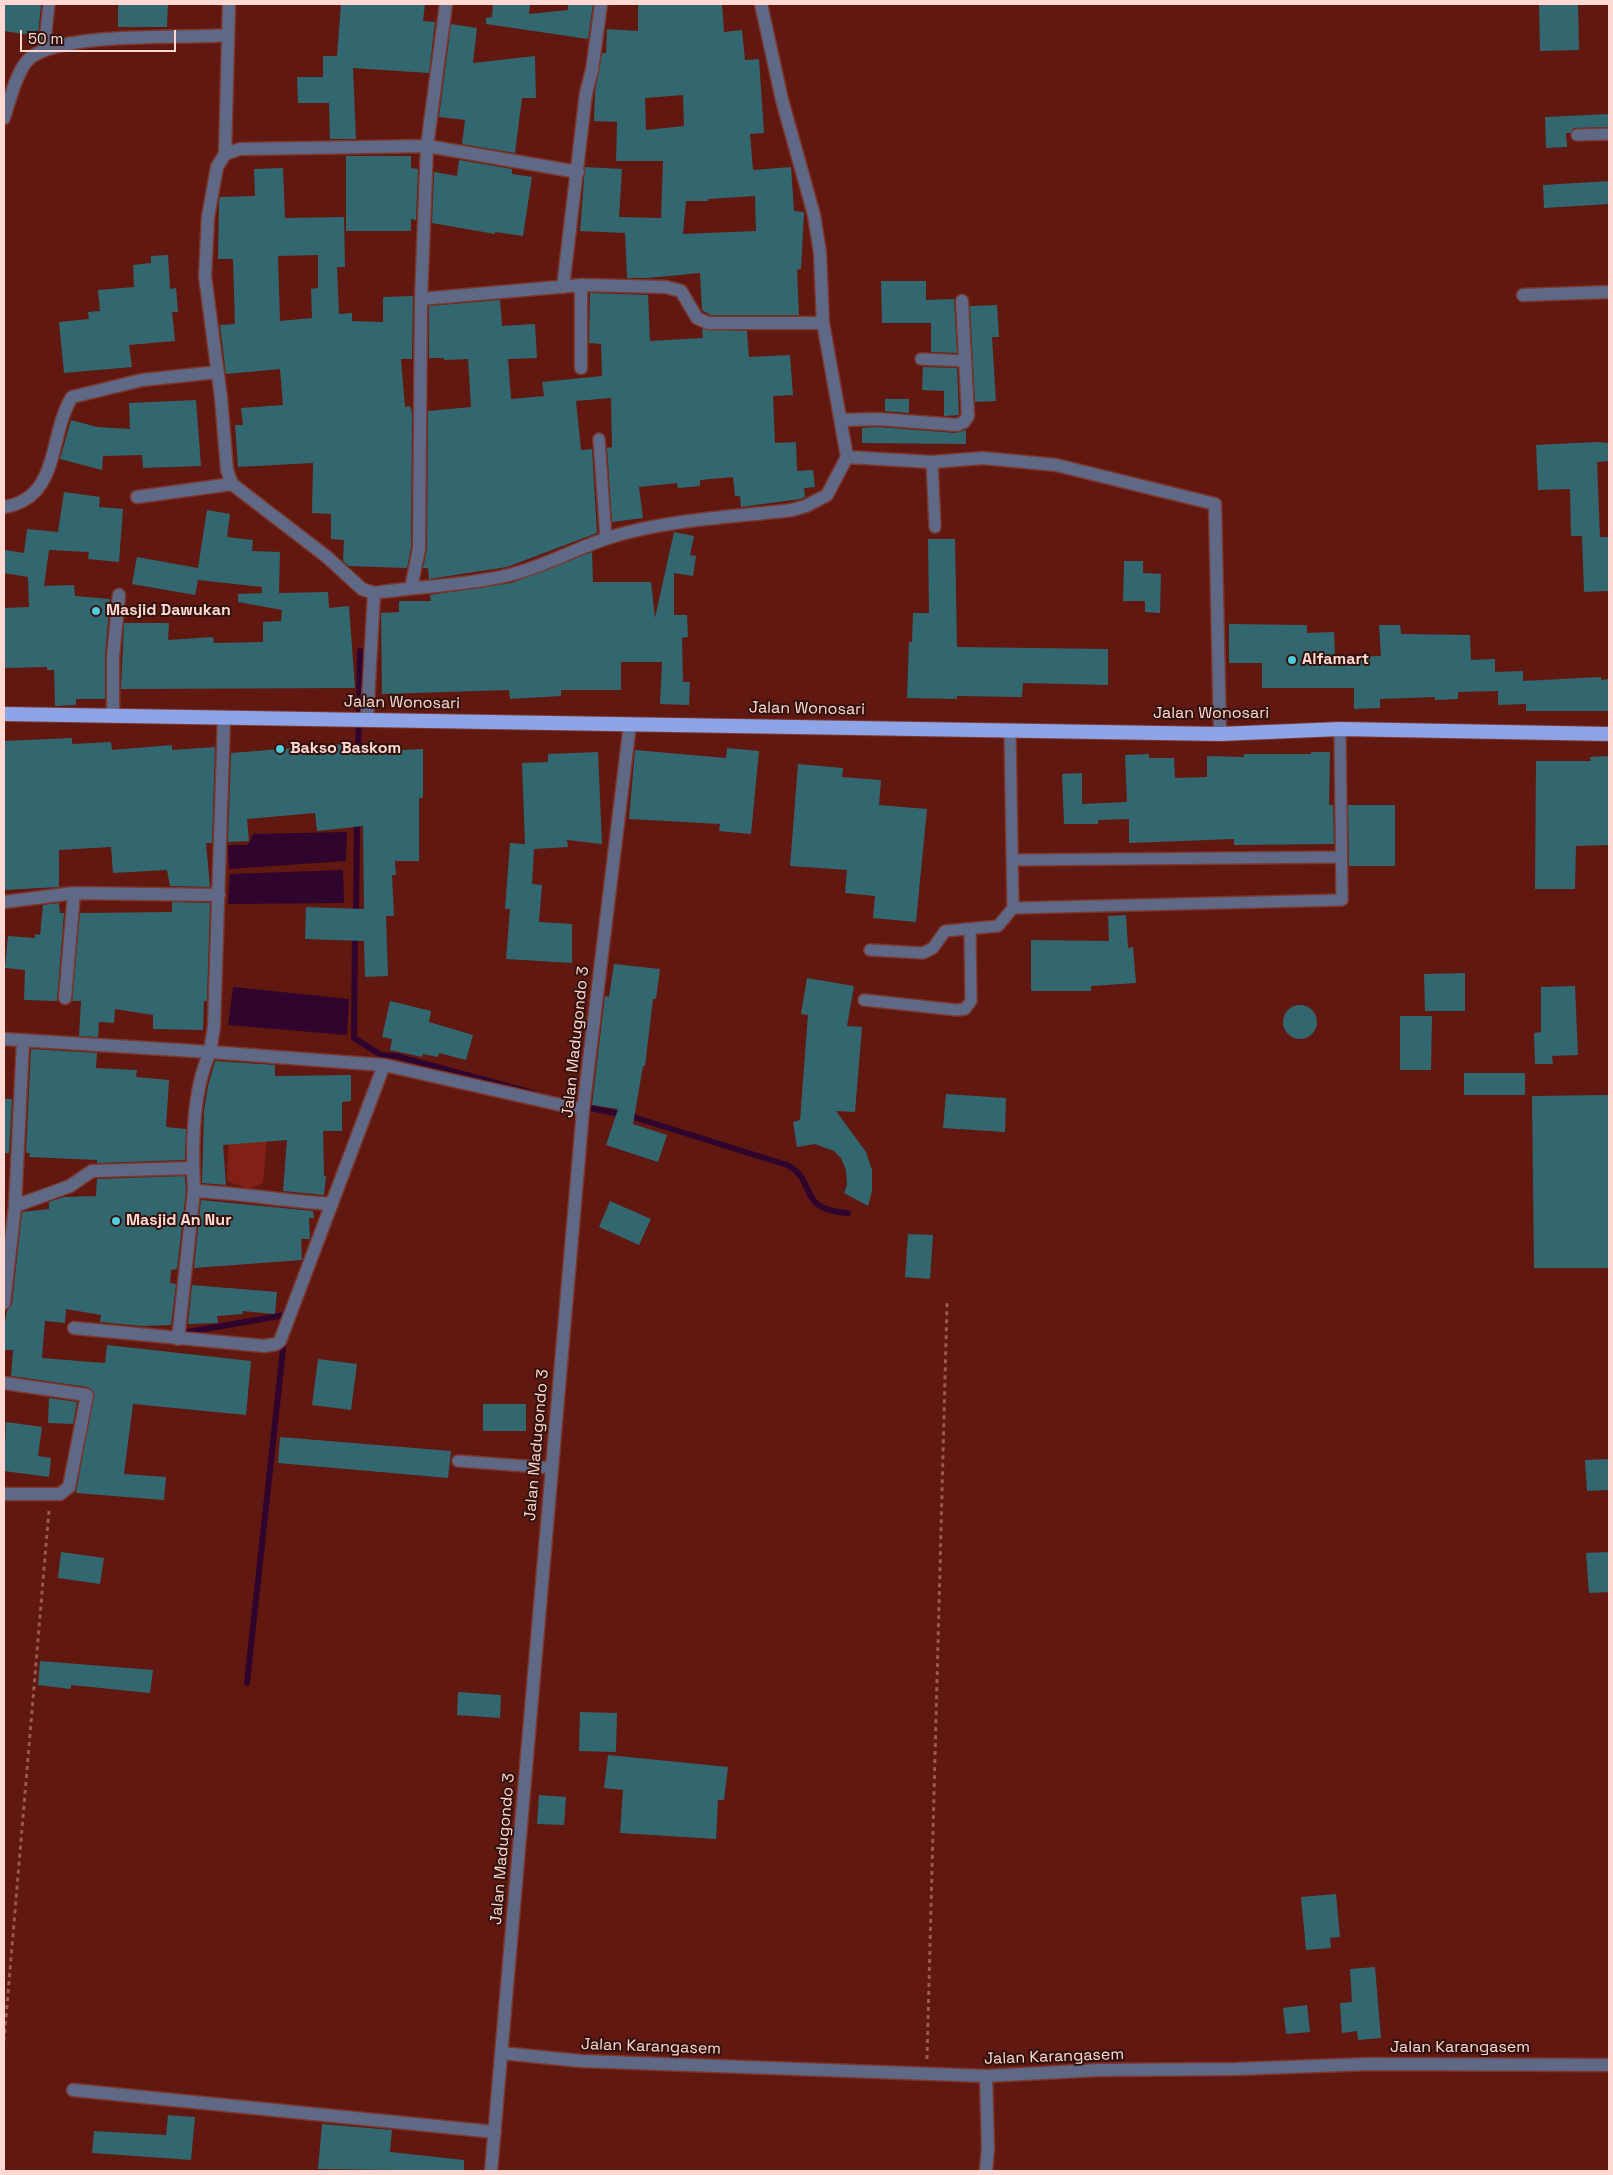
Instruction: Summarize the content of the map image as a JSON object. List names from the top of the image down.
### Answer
{
  "streets": {
    "highway": ["Jalan Wonosari"],
    "street": ["Jalan Madugondo 3", "Jalan Karangasem"]
  },
  "crossings": [
    ["Jalan Wonosari", "Jalan Madugondo 3"],
    ["Jalan Madugondo 3", "Jalan Karangasem"]
  ],
  "places": [
    "Masjid Dawukan",
    "Alfamart",
    "Bakso Baskom",
    "Masjid An Nur"
  ],
  "scale_bar": "50 m"
}
